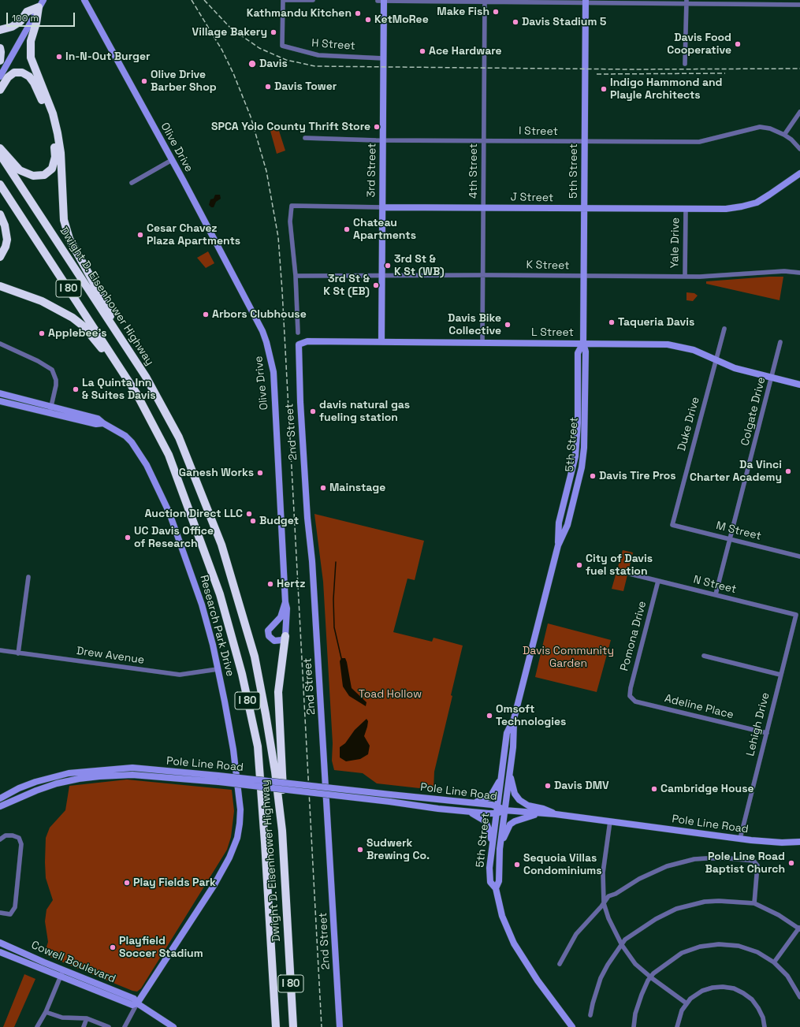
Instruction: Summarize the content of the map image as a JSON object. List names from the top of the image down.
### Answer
{
  "streets": {
    "highway": ["I 80", "Dwight D. Eisenhower Highway"],
    "street": [
      "H Street",
      "I Street",
      "Olive Drive",
      "3rd Street",
      "4th Street",
      "5th Street",
      "J Street",
      "Yale Drive",
      "K Street",
      "L Street",
      "Colgate Drive",
      "Duke Drive",
      "2nd Street",
      "M Street",
      "N Street",
      "Research Park Drive",
      "Pomona Drive",
      "Drew Avenue",
      "Adeline Place",
      "Lehigh Drive",
      "Pole Line Road",
      "Cowell Boulevard"
    ]
  },
  "crossings": [
    ["H Street", "3rd Street"],
    ["I Street", "3rd Street"],
    ["I Street", "4th Street"],
    ["I Street", "5th Street"],
    ["3rd Street", "J Street"],
    ["3rd Street", "K Street"],
    ["3rd Street", "L Street"],
    ["4th Street", "J Street"],
    ["4th Street", "K Street"],
    ["4th Street", "L Street"],
    ["5th Street", "J Street"],
    ["5th Street", "K Street"],
    ["5th Street", "L Street"],
    ["5th Street", "Pole Line Road"],
    ["J Street", "Yale Drive"],
    ["J Street", "K Street"],
    ["Yale Drive", "K Street"],
    ["L Street", "Colgate Drive"],
    ["L Street", "Duke Drive"],
    ["L Street", "2nd Street"],
    ["Colgate Drive", "M Street"],
    ["Colgate Drive", "N Street"],
    ["Duke Drive", "M Street"],
    ["N Street", "Pomona Drive"],
    ["N Street", "Lehigh Drive"],
    ["Research Park Drive", "Drew Avenue"],
    ["Research Park Drive", "Cowell Boulevard"],
    ["Pomona Drive", "Adeline Place"],
    ["Adeline Place", "Lehigh Drive"],
    ["Lehigh Drive", "Pole Line Road"]
  ],
  "parks": ["Davis Community Garden", "Toad Hollow"],
  "places": [
    "Make Fish",
    "Kathmandu Kitchen",
    "KetMoRee",
    "Davis Stadium 5",
    "Village Bakery",
    "Davis Food Cooperative",
    "Ace Hardware",
    "In-N-Out Burger",
    "Davis",
    "Olive Drive Barber Shop",
    "Davis Tower",
    "Indigo Hammond and Playle Architects",
    "SPCA Yolo County Thrift Store",
    "Chateau Apartments",
    "Cesar Chavez Plaza Apartments",
    "3rd St & K St (WB)",
    "3rd St & K St (EB)",
    "Arbors Clubhouse",
    "Taqueria Davis",
    "Davis Bike Collective",
    "Applebee's",
    "La Quinta Inn & Suites Davis",
    "davis natural gas fueling station",
    "Da Vinci Charter Academy",
    "Ganesh Works",
    "Davis Tire Pros",
    "Mainstage",
    "Auction Direct LLC",
    "Budget",
    "UC Davis Office of Research",
    "City of Davis fuel station",
    "Hertz",
    "Omsoft Technologies",
    "Davis DMV",
    "Cambridge House",
    "Sudwerk Brewing Co.",
    "Pole Line Road Baptist Church",
    "Sequoia Villas Condominiums",
    "Play Fields Park",
    "Playfield Soccer Stadium"
  ],
  "scale_bar": "100 m"
}
